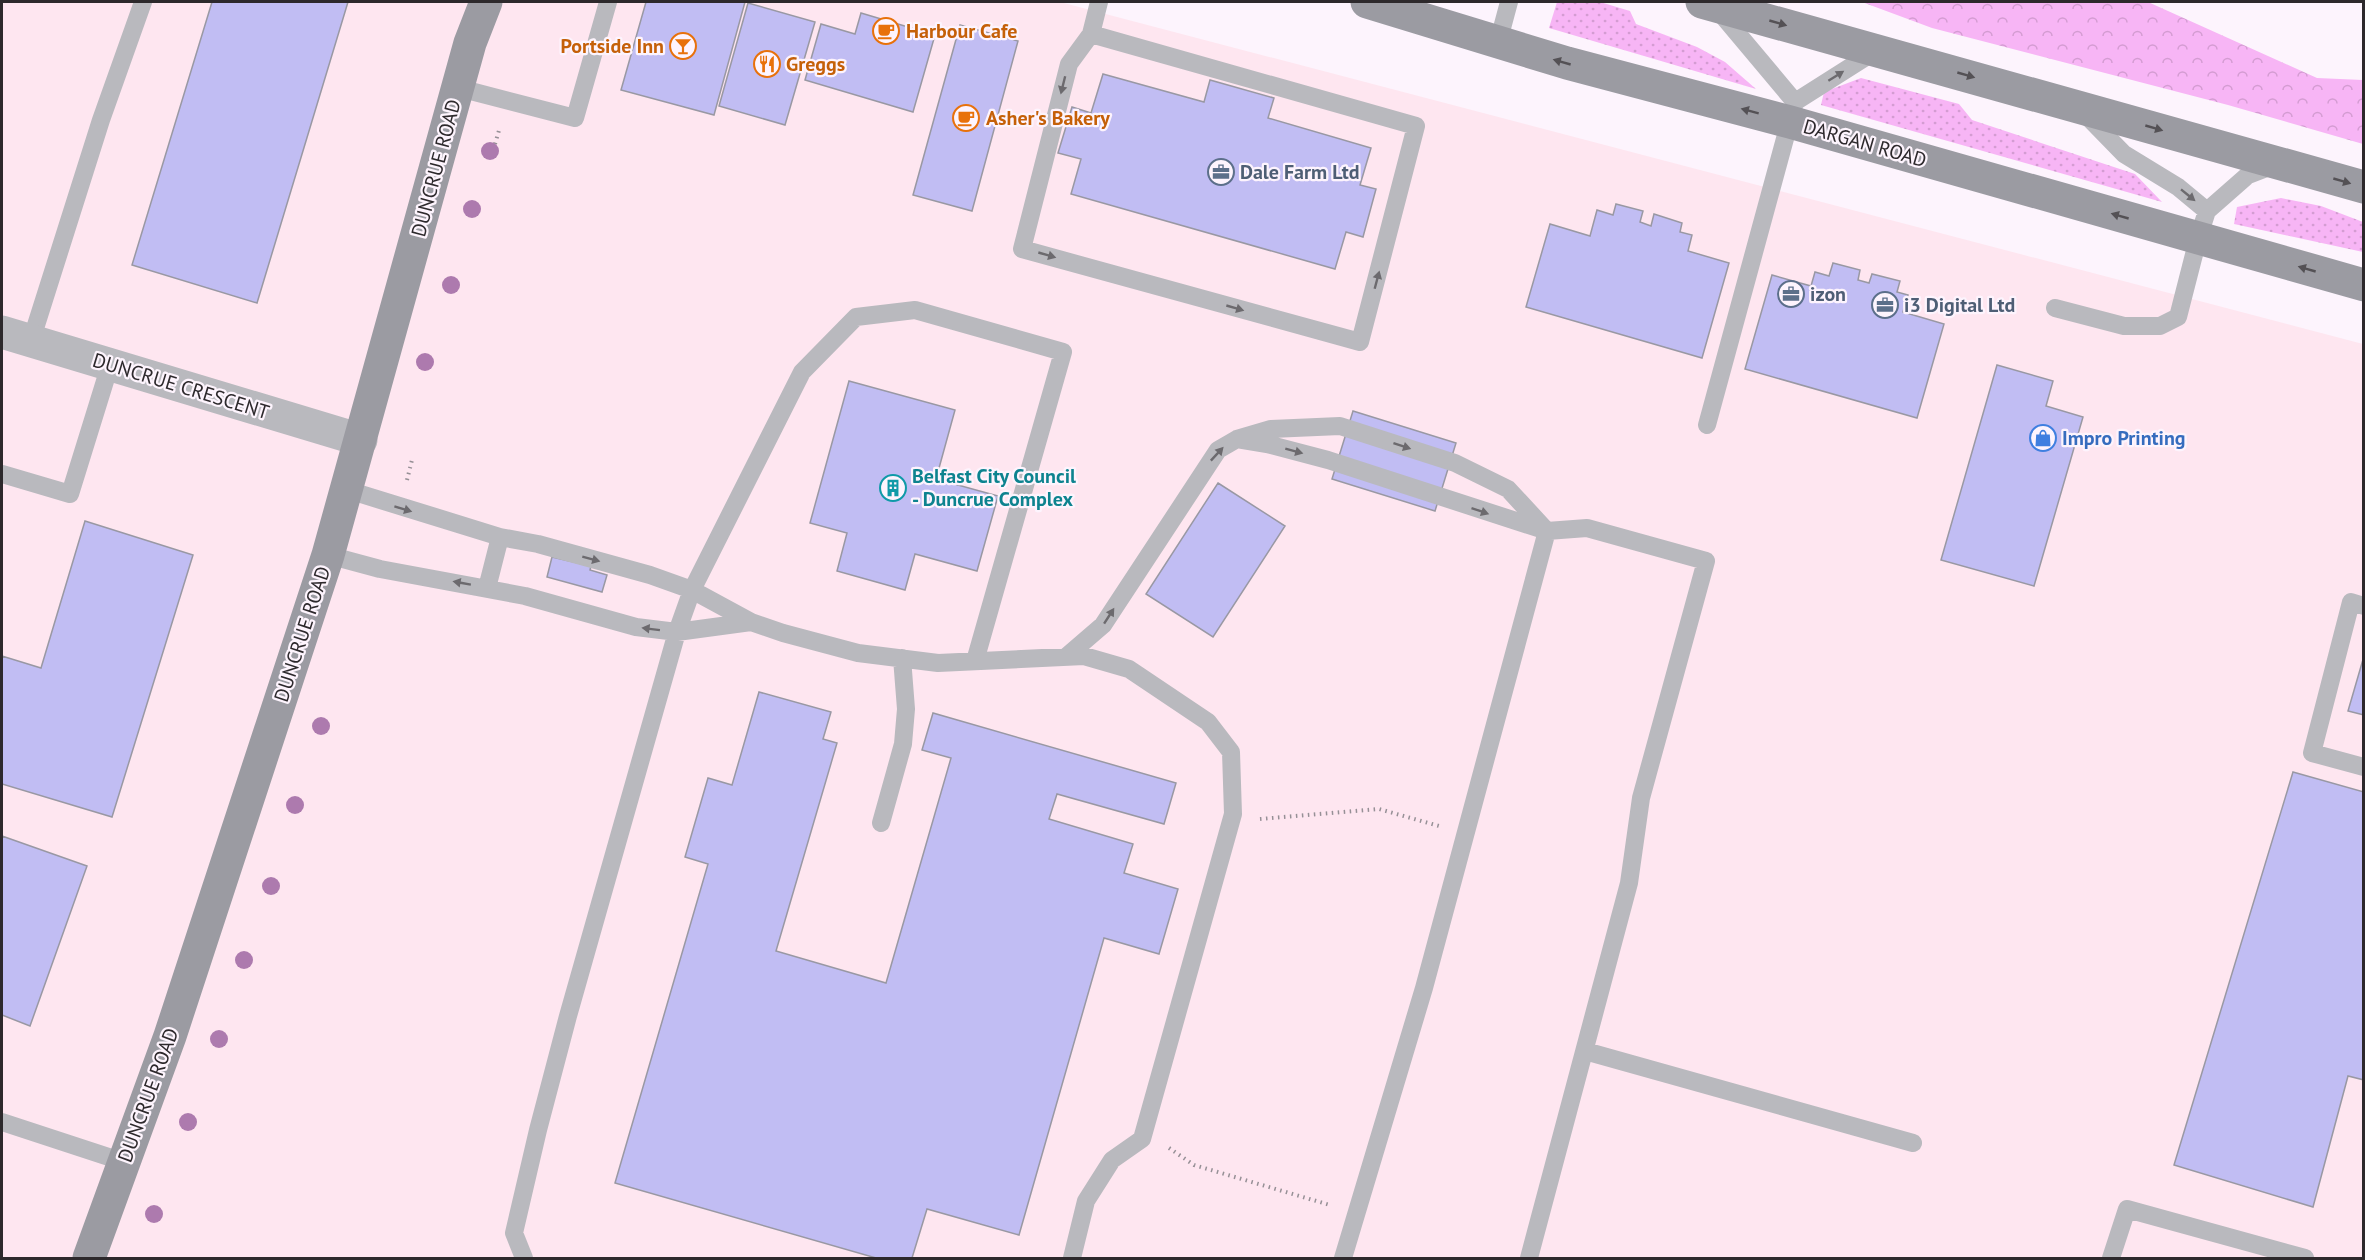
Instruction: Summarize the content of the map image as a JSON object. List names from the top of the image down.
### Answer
{
  "streets": {
    "street": ["DARGAN ROAD", "DUNCRUE ROAD", "DUNCRUE CRESCENT"]
  },
  "crossings": [
    ["DUNCRUE ROAD", "DUNCRUE CRESCENT"]
  ],
  "places": {
    "cafe": ["Harbour Cafe", "Asher's Bakery"],
    "bar": ["Portside Inn"],
    "restaurant": ["Greggs"],
    "office": ["Dale Farm Ltd", "izon", "i3 Digital Ltd"],
    "shop": ["Impro Printing"],
    "building": ["Belfast City Council - Duncrue Complex"]
  }
}
